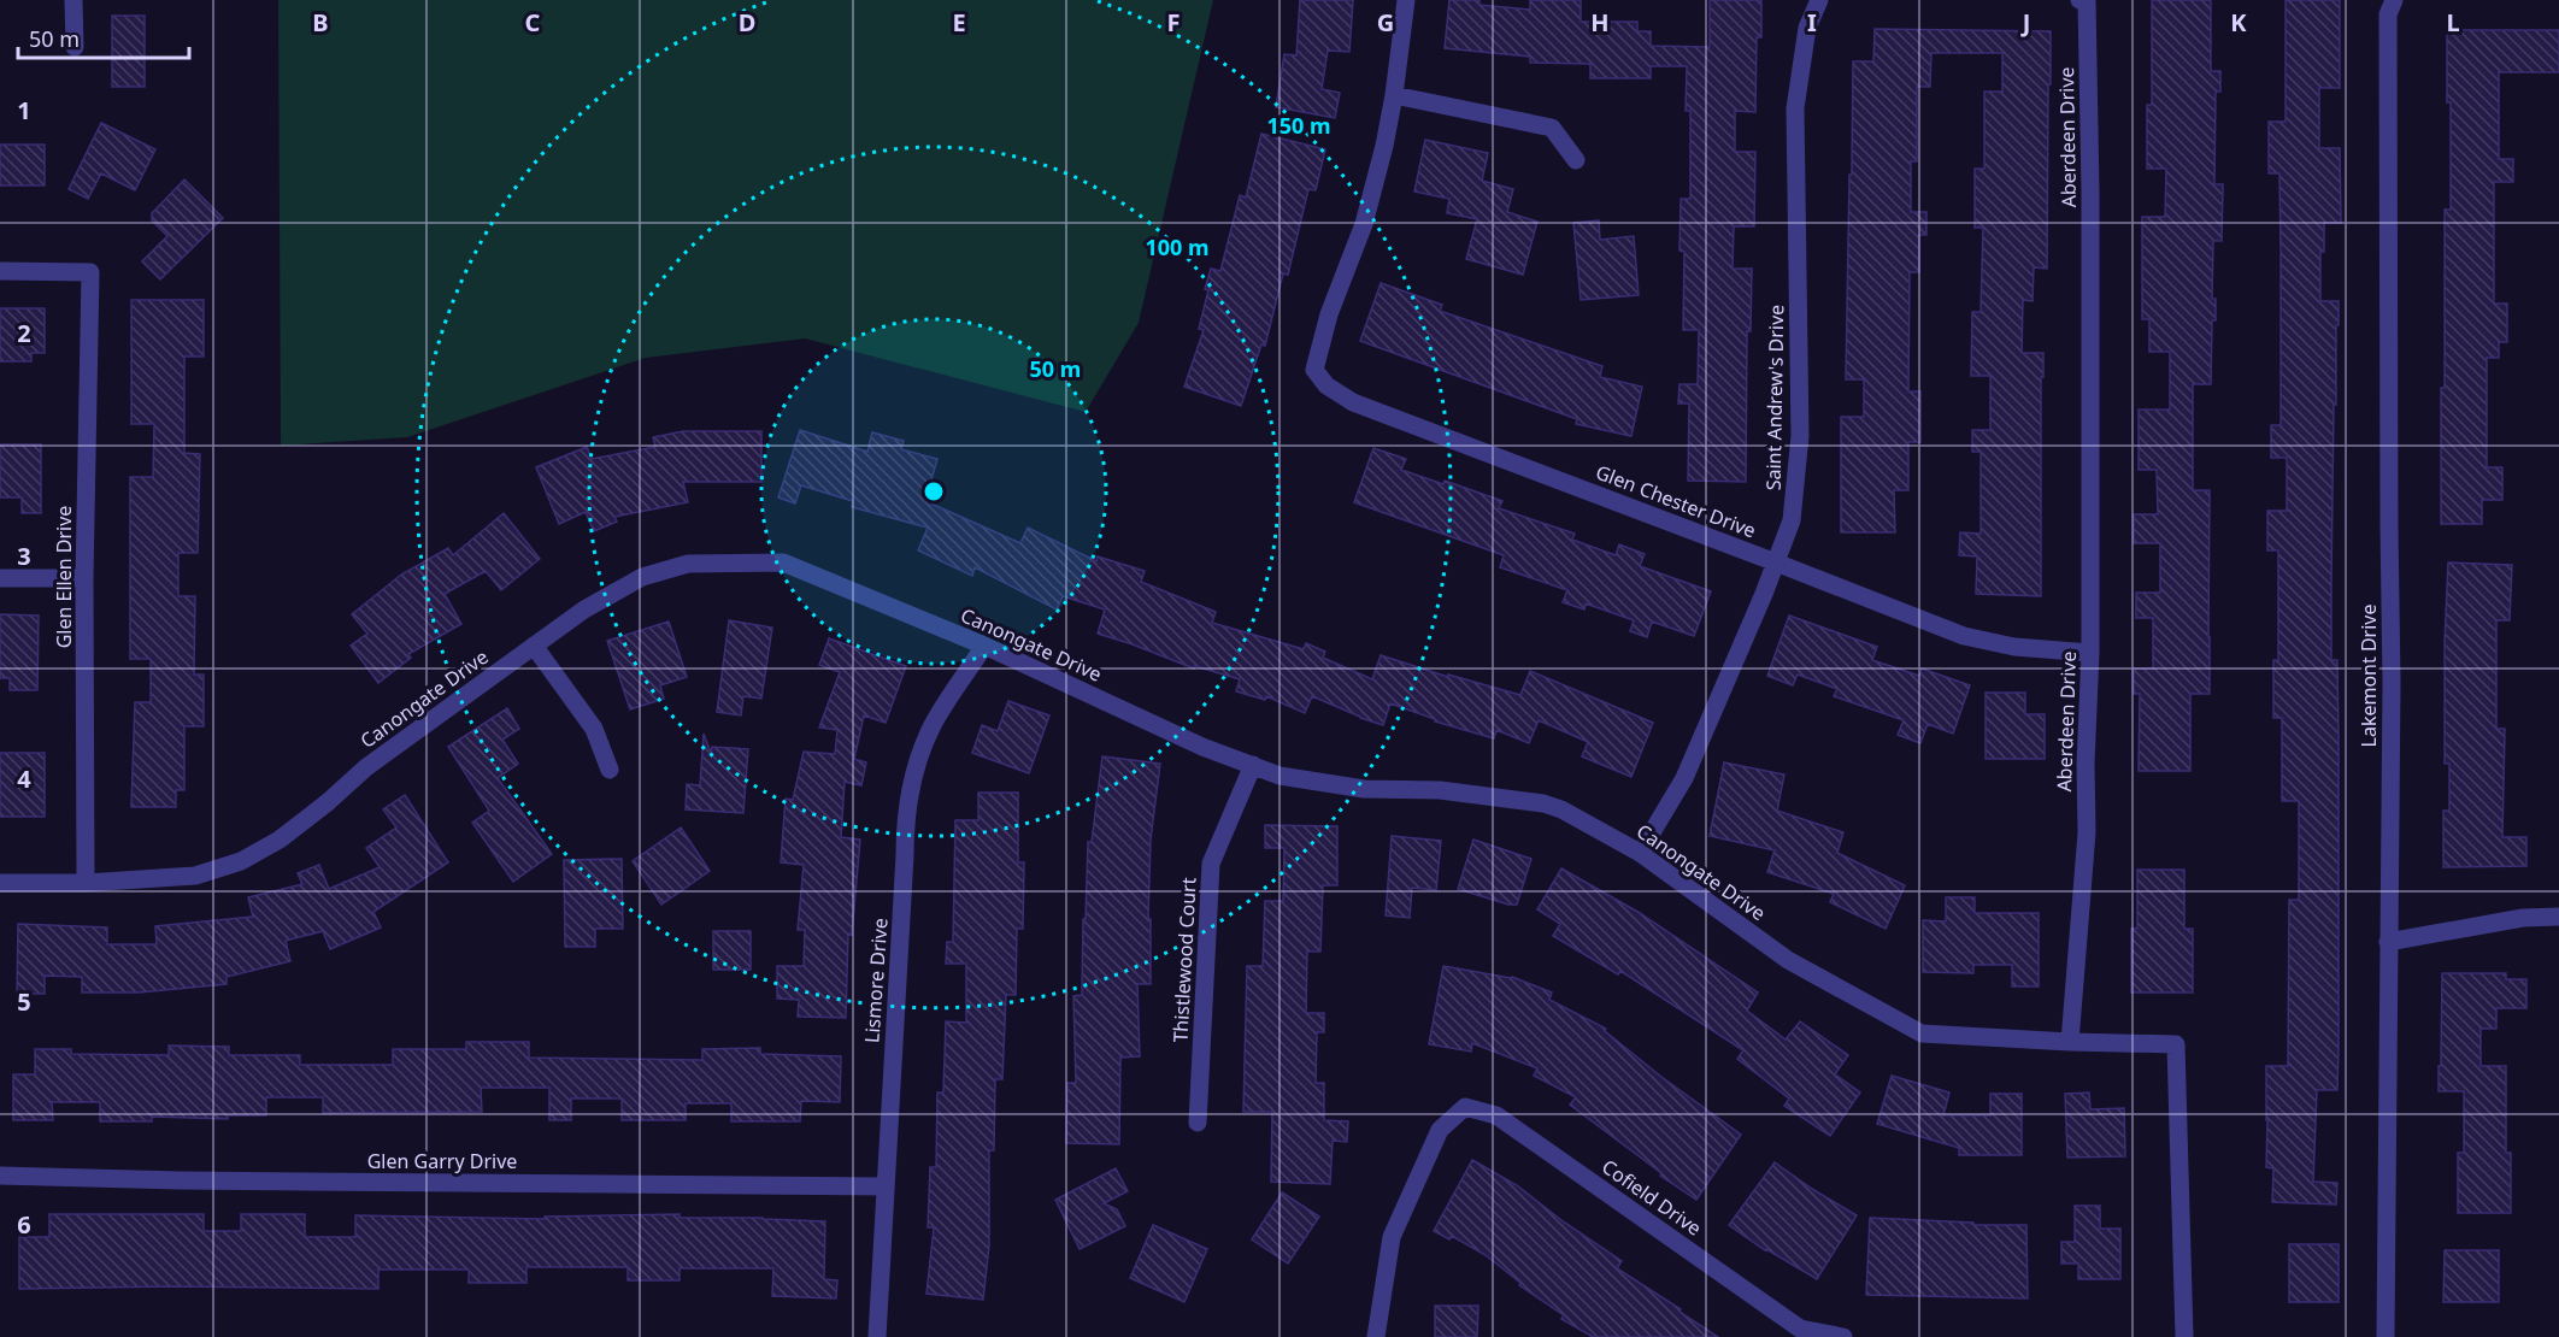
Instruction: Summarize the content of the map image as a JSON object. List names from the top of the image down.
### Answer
{
  "streets": {
    "street": [
      "Aberdeen Drive",
      "Saint Andrew's Drive",
      "Glen Chester Drive",
      "Glen Ellen Drive",
      "Canongate Drive",
      "Lakemont Drive",
      "Thistlewood Court",
      "Lismore Drive",
      "Glen Garry Drive",
      "Cofield Drive"
    ]
  },
  "crossings": [
    ["Aberdeen Drive", "Glen Chester Drive"],
    ["Aberdeen Drive", "Canongate Drive"],
    ["Saint Andrew's Drive", "Glen Chester Drive"],
    ["Saint Andrew's Drive", "Canongate Drive"],
    ["Glen Ellen Drive", "Canongate Drive"],
    ["Canongate Drive", "Thistlewood Court"],
    ["Canongate Drive", "Lismore Drive"],
    ["Lismore Drive", "Glen Garry Drive"]
  ],
  "scale_bar": "50 m",
  "grid": {
    "columns": [
      "B",
      "C",
      "D",
      "E",
      "F",
      "G",
      "H",
      "I",
      "J",
      "K",
      "L"
    ],
    "rows": [
      "1",
      "2",
      "3",
      "4",
      "5",
      "6"
    ]
  },
  "rings": ["150 m", "100 m", "50 m"]
}
